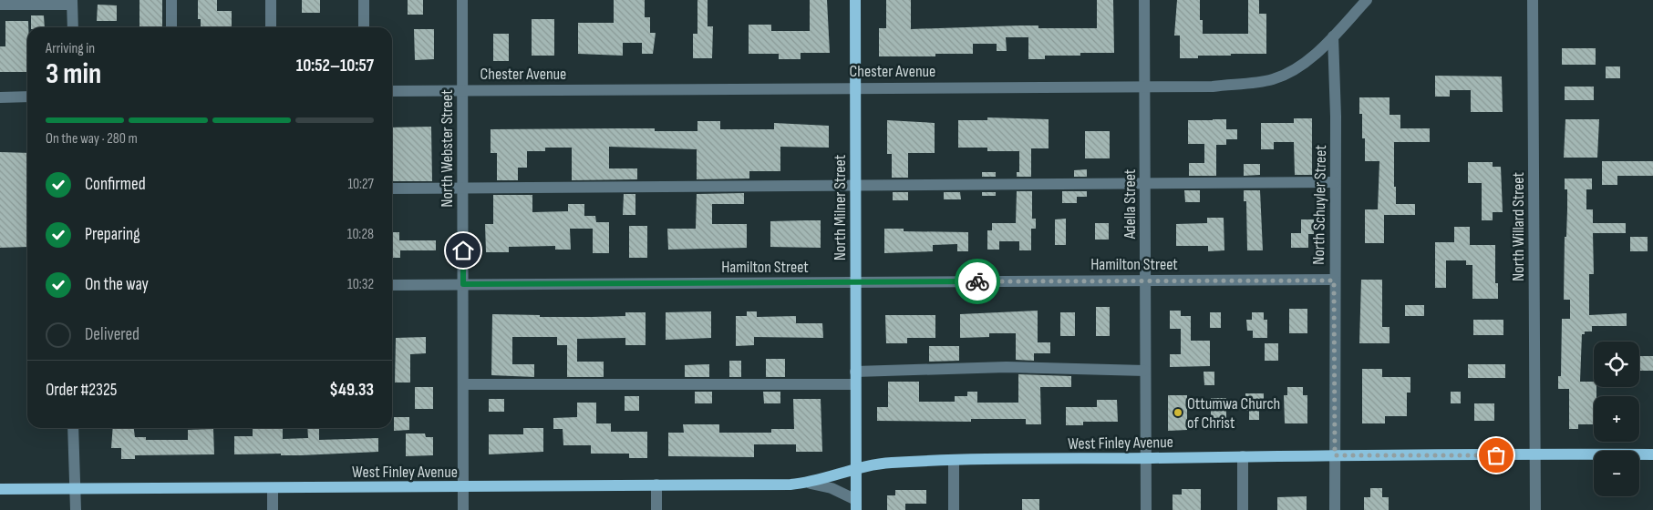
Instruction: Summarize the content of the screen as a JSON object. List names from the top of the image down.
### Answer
{
  "streets": {
    "main road": ["North Milner Street", "West Finley Avenue"],
    "street": [
      "Chester Avenue",
      "North Webster Street",
      "Adella Street",
      "North Schuyler Street",
      "North Willard Street",
      "Hamilton Street"
    ]
  },
  "crossings": [
    ["Chester Avenue", "North Webster Street"],
    ["Chester Avenue", "Adella Street"],
    ["Chester Avenue", "North Schuyler Street"],
    ["Chester Avenue", "North Milner Street"],
    ["North Webster Street", "Hamilton Street"],
    ["North Webster Street", "West Finley Avenue"],
    ["Adella Street", "Hamilton Street"],
    ["Adella Street", "West Finley Avenue"],
    ["North Schuyler Street", "Hamilton Street"],
    ["North Schuyler Street", "West Finley Avenue"],
    ["North Milner Street", "Hamilton Street"],
    ["North Milner Street", "West Finley Avenue"],
    ["North Willard Street", "West Finley Avenue"]
  ],
  "places": ["Ottumwa Church of Christ"],
  "page": {
    "heading": ["3 min", "Arriving in", "10:52–10:57"],
    "panel": ["Order #2325", "$49.33"],
    "bar": "On the way · 280 m",
    "list": [
      ["Confirmed", "10:27"],
      ["Preparing", "10:28"],
      ["On the way", "10:32"],
      "Delivered"
    ],
    "map_buttons": ["+", "−"]
  }
}
